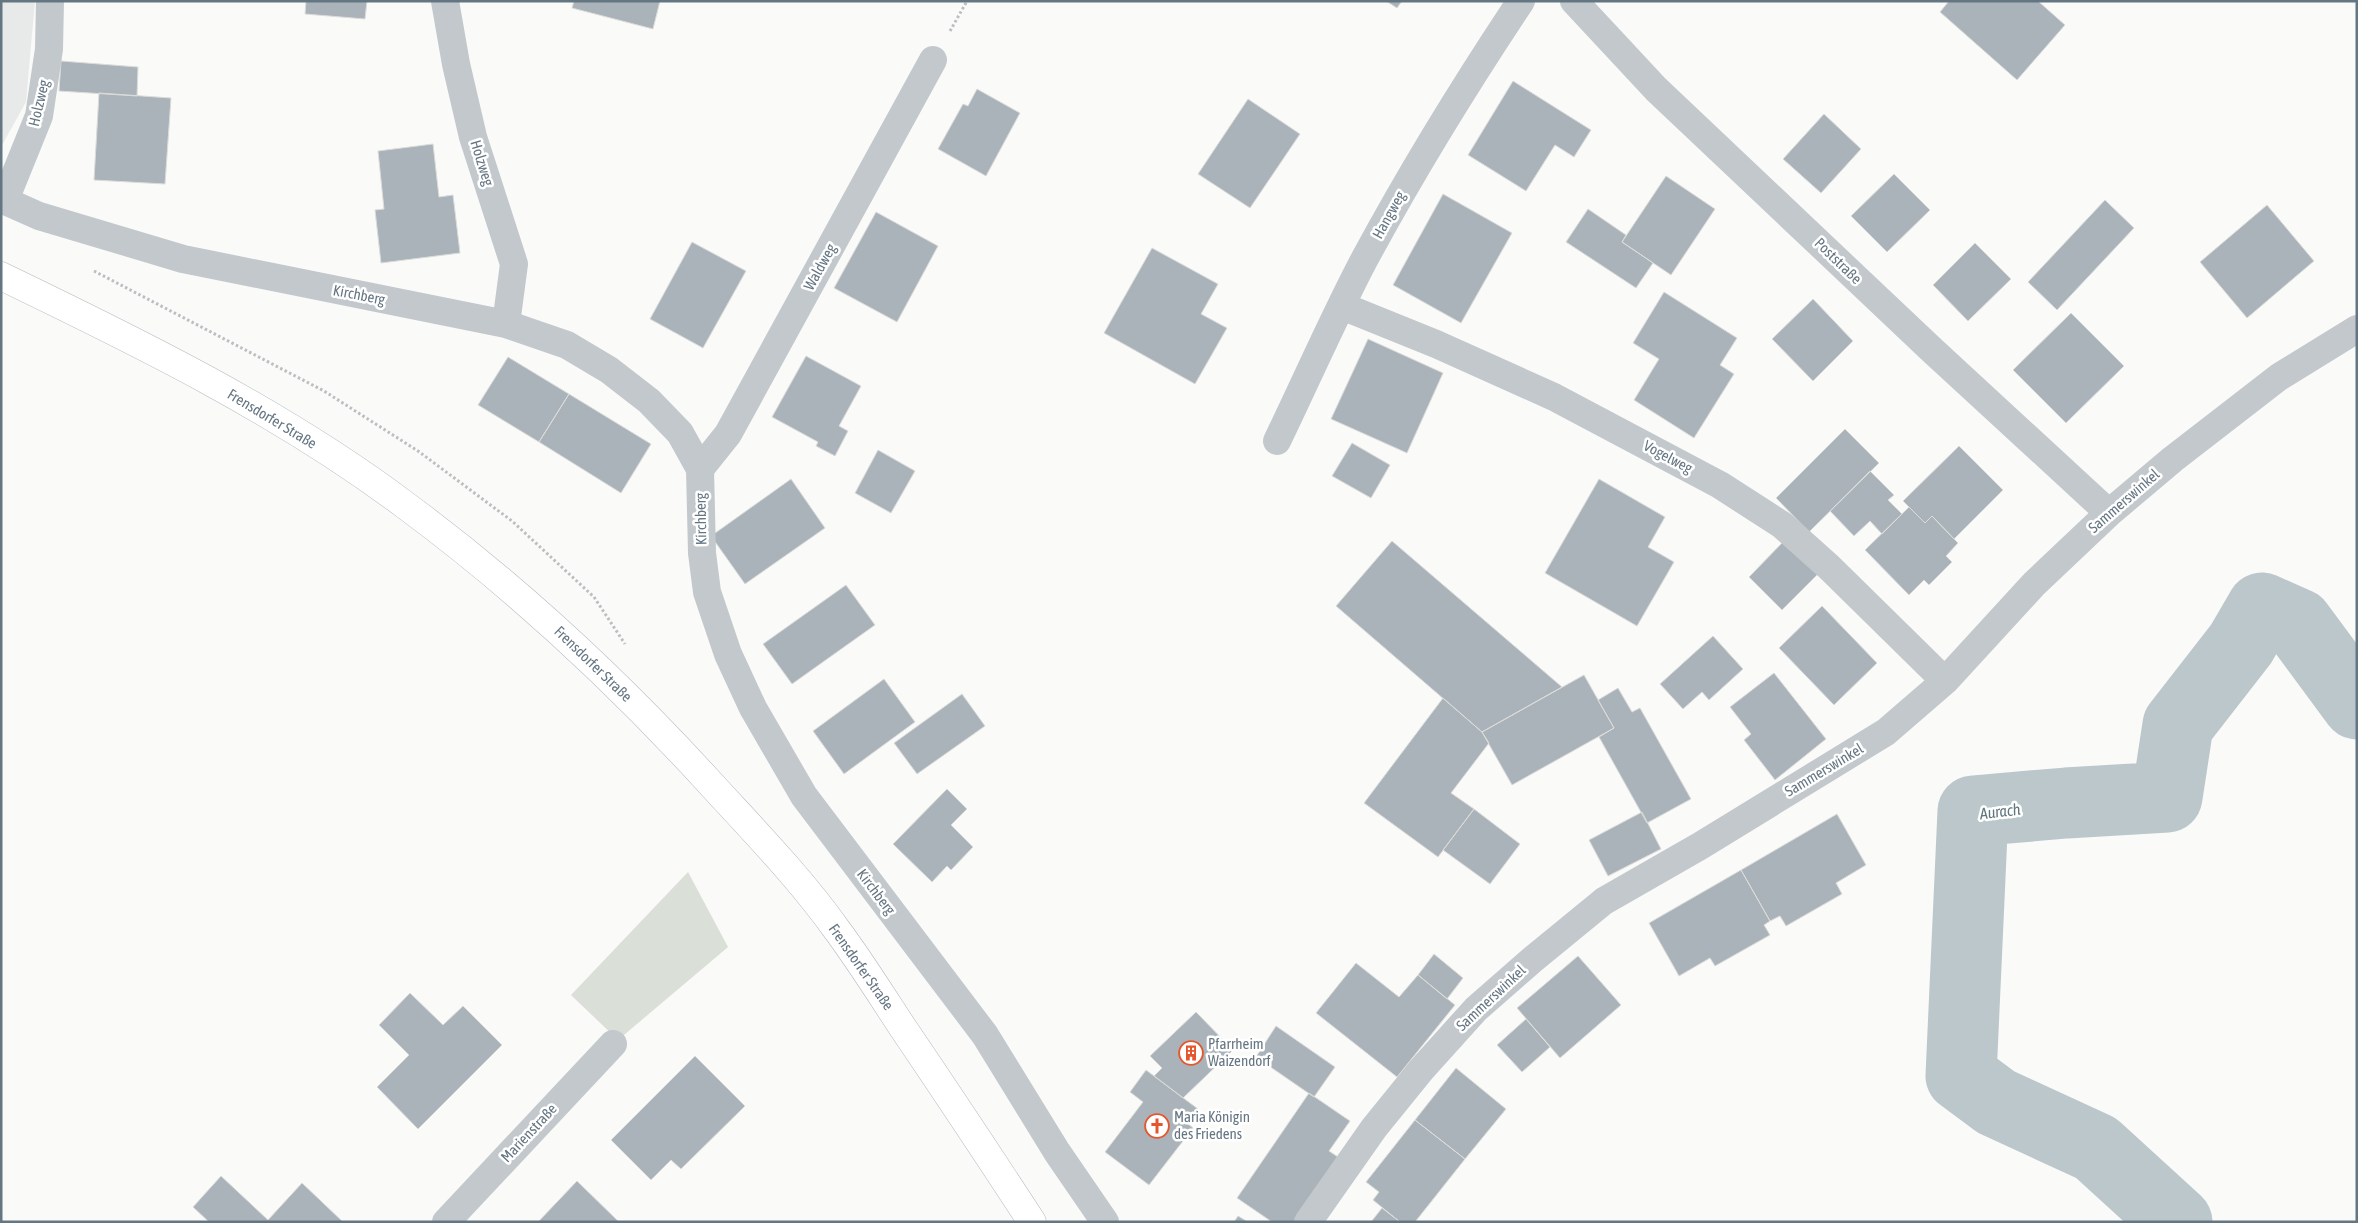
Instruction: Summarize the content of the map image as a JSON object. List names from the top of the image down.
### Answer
{
  "streets": {
    "main road": ["Frensdorfer Straße"],
    "street": [
      "Holzweg",
      "Hangweg",
      "Poststraße",
      "Waldweg",
      "Kirchberg",
      "Vogelweg",
      "Sammerswinkel",
      "Marienstraße"
    ]
  },
  "crossings": [
    ["Holzweg", "Kirchberg"],
    ["Hangweg", "Vogelweg"],
    ["Poststraße", "Sammerswinkel"],
    ["Waldweg", "Kirchberg"],
    ["Vogelweg", "Sammerswinkel"]
  ],
  "water": ["Aurach"],
  "places": {
    "building": ["Pfarrheim Waizendorf"],
    "church": ["Maria Königin des Friedens"]
  }
}
